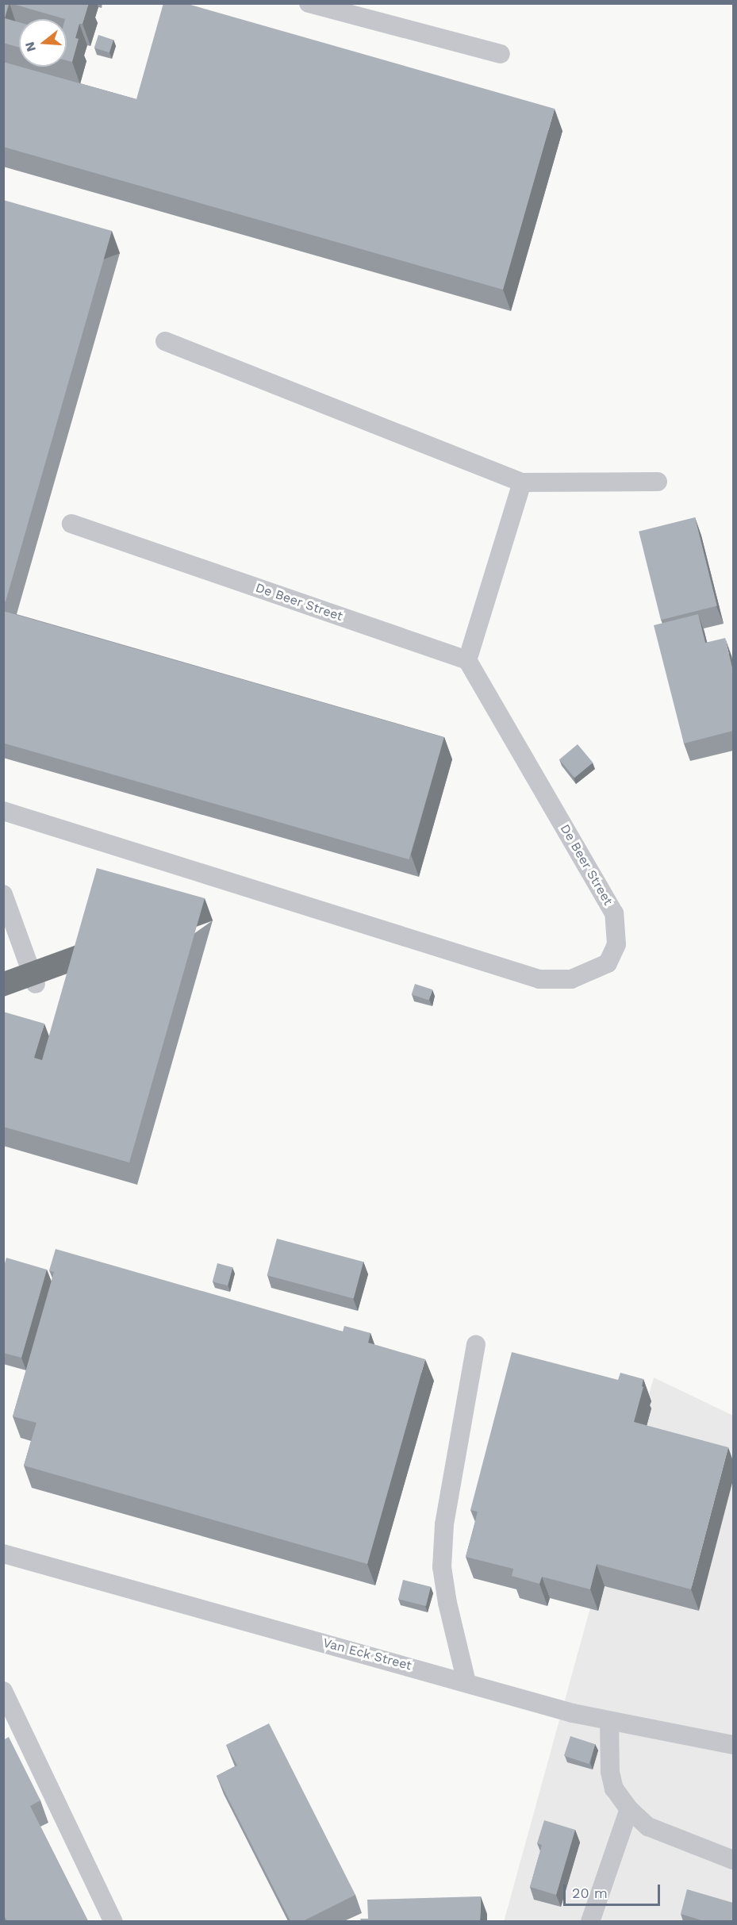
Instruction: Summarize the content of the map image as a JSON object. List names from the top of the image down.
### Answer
{
  "streets": {
    "lane": ["De Beer Street", "Van Eck Street"]
  },
  "scale_bar": "20 m",
  "north": "left"
}
